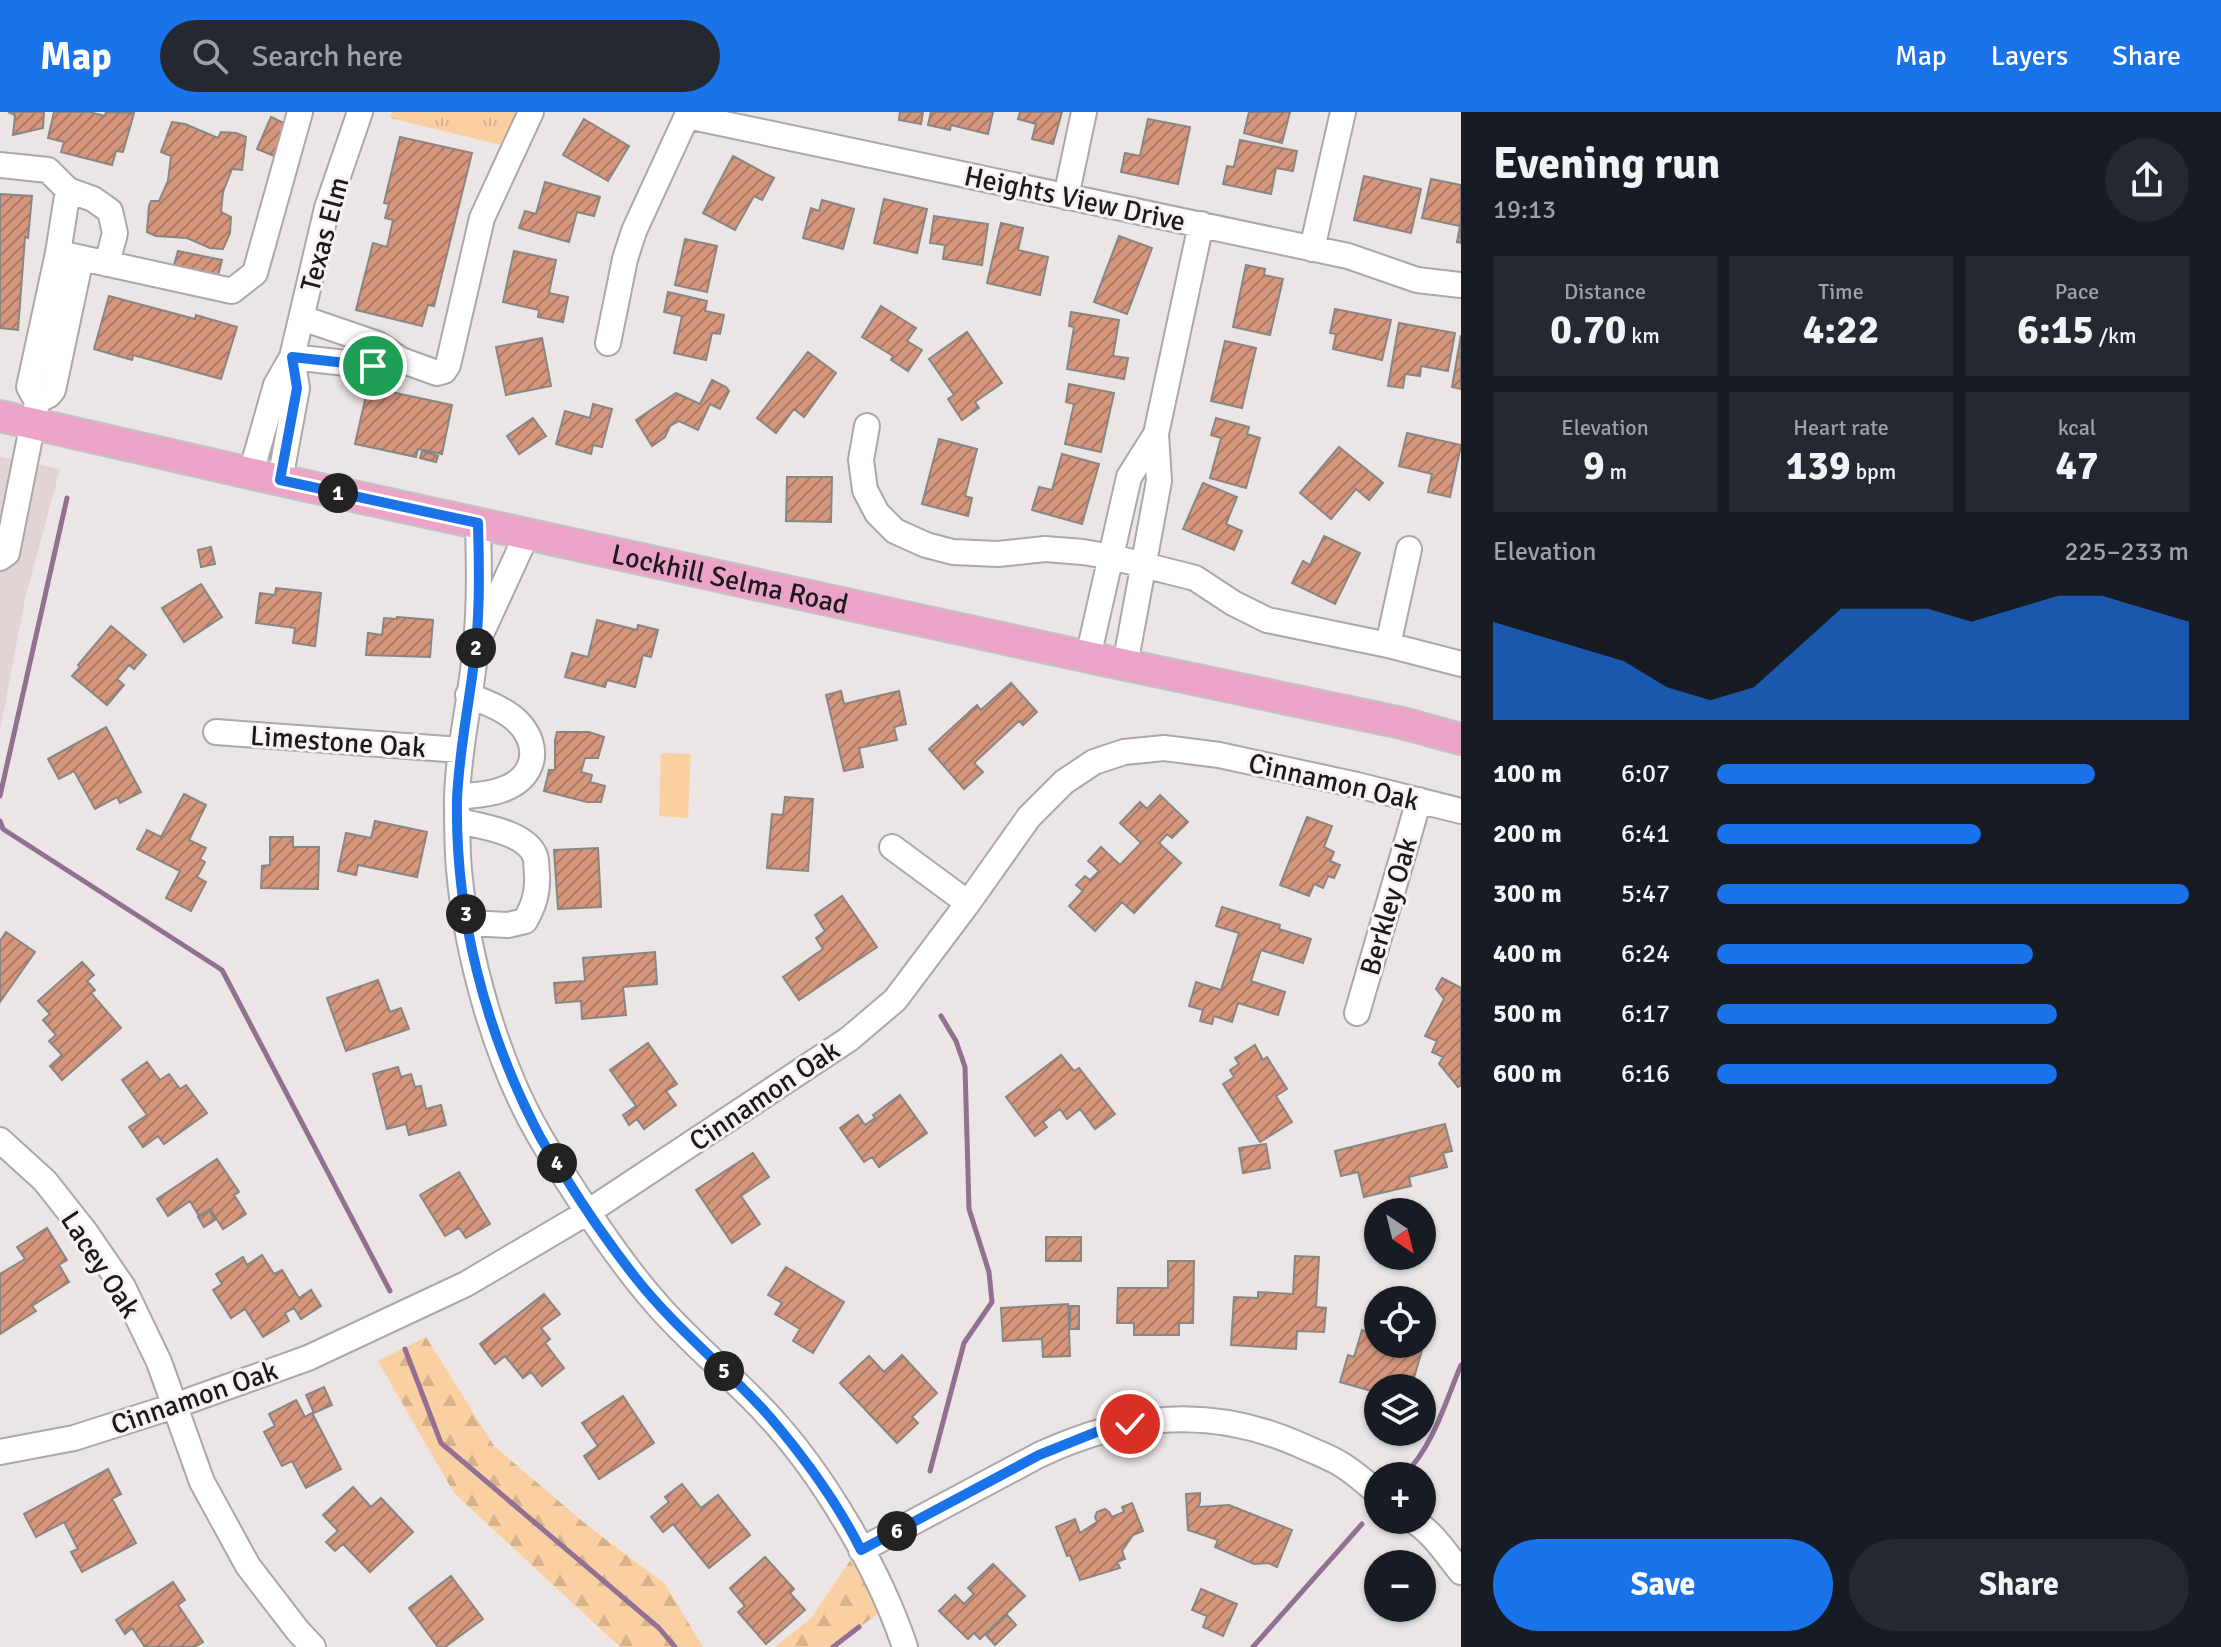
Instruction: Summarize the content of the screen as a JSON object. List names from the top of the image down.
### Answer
{
  "streets": {
    "main road": ["Lockhill Selma Road"],
    "street": [
      "Heights View Drive",
      "Texas Elm",
      "Limestone Oak",
      "Cinnamon Oak",
      "Berkley Oak",
      "Lacey Oak"
    ]
  },
  "crossings": [
    ["Texas Elm", "Lockhill Selma Road"],
    ["Cinnamon Oak", "Berkley Oak"],
    ["Cinnamon Oak", "Lacey Oak"]
  ],
  "north": "bottom right",
  "page": {
    "header": "Map",
    "search": "Search here",
    "nav": ["Map", "Layers", "Share"],
    "heading": ["Evening run", "19:13"],
    "stats": [
      ["Distance", "0.70 km"],
      ["Time", "4:22"],
      ["Pace", "6:15 /km"],
      ["Elevation", "9 m"],
      ["Heart rate", "139 bpm"],
      ["kcal", "47"]
    ],
    "pins": [
      "1",
      "2",
      "3",
      "4",
      "5",
      "6"
    ],
    "chart": ["Elevation", "225–233 m"],
    "list": [
      {
        "name": "100 m",
        "note": "6:07"
      },
      {
        "name": "200 m",
        "note": "6:41"
      },
      {
        "name": "300 m",
        "note": "5:47"
      },
      {
        "name": "400 m",
        "note": "6:24"
      },
      {
        "name": "500 m",
        "note": "6:17"
      },
      {
        "name": "600 m",
        "note": "6:16"
      }
    ],
    "map_buttons": ["+", "−"],
    "buttons": ["Save", "Share"]
  }
}
